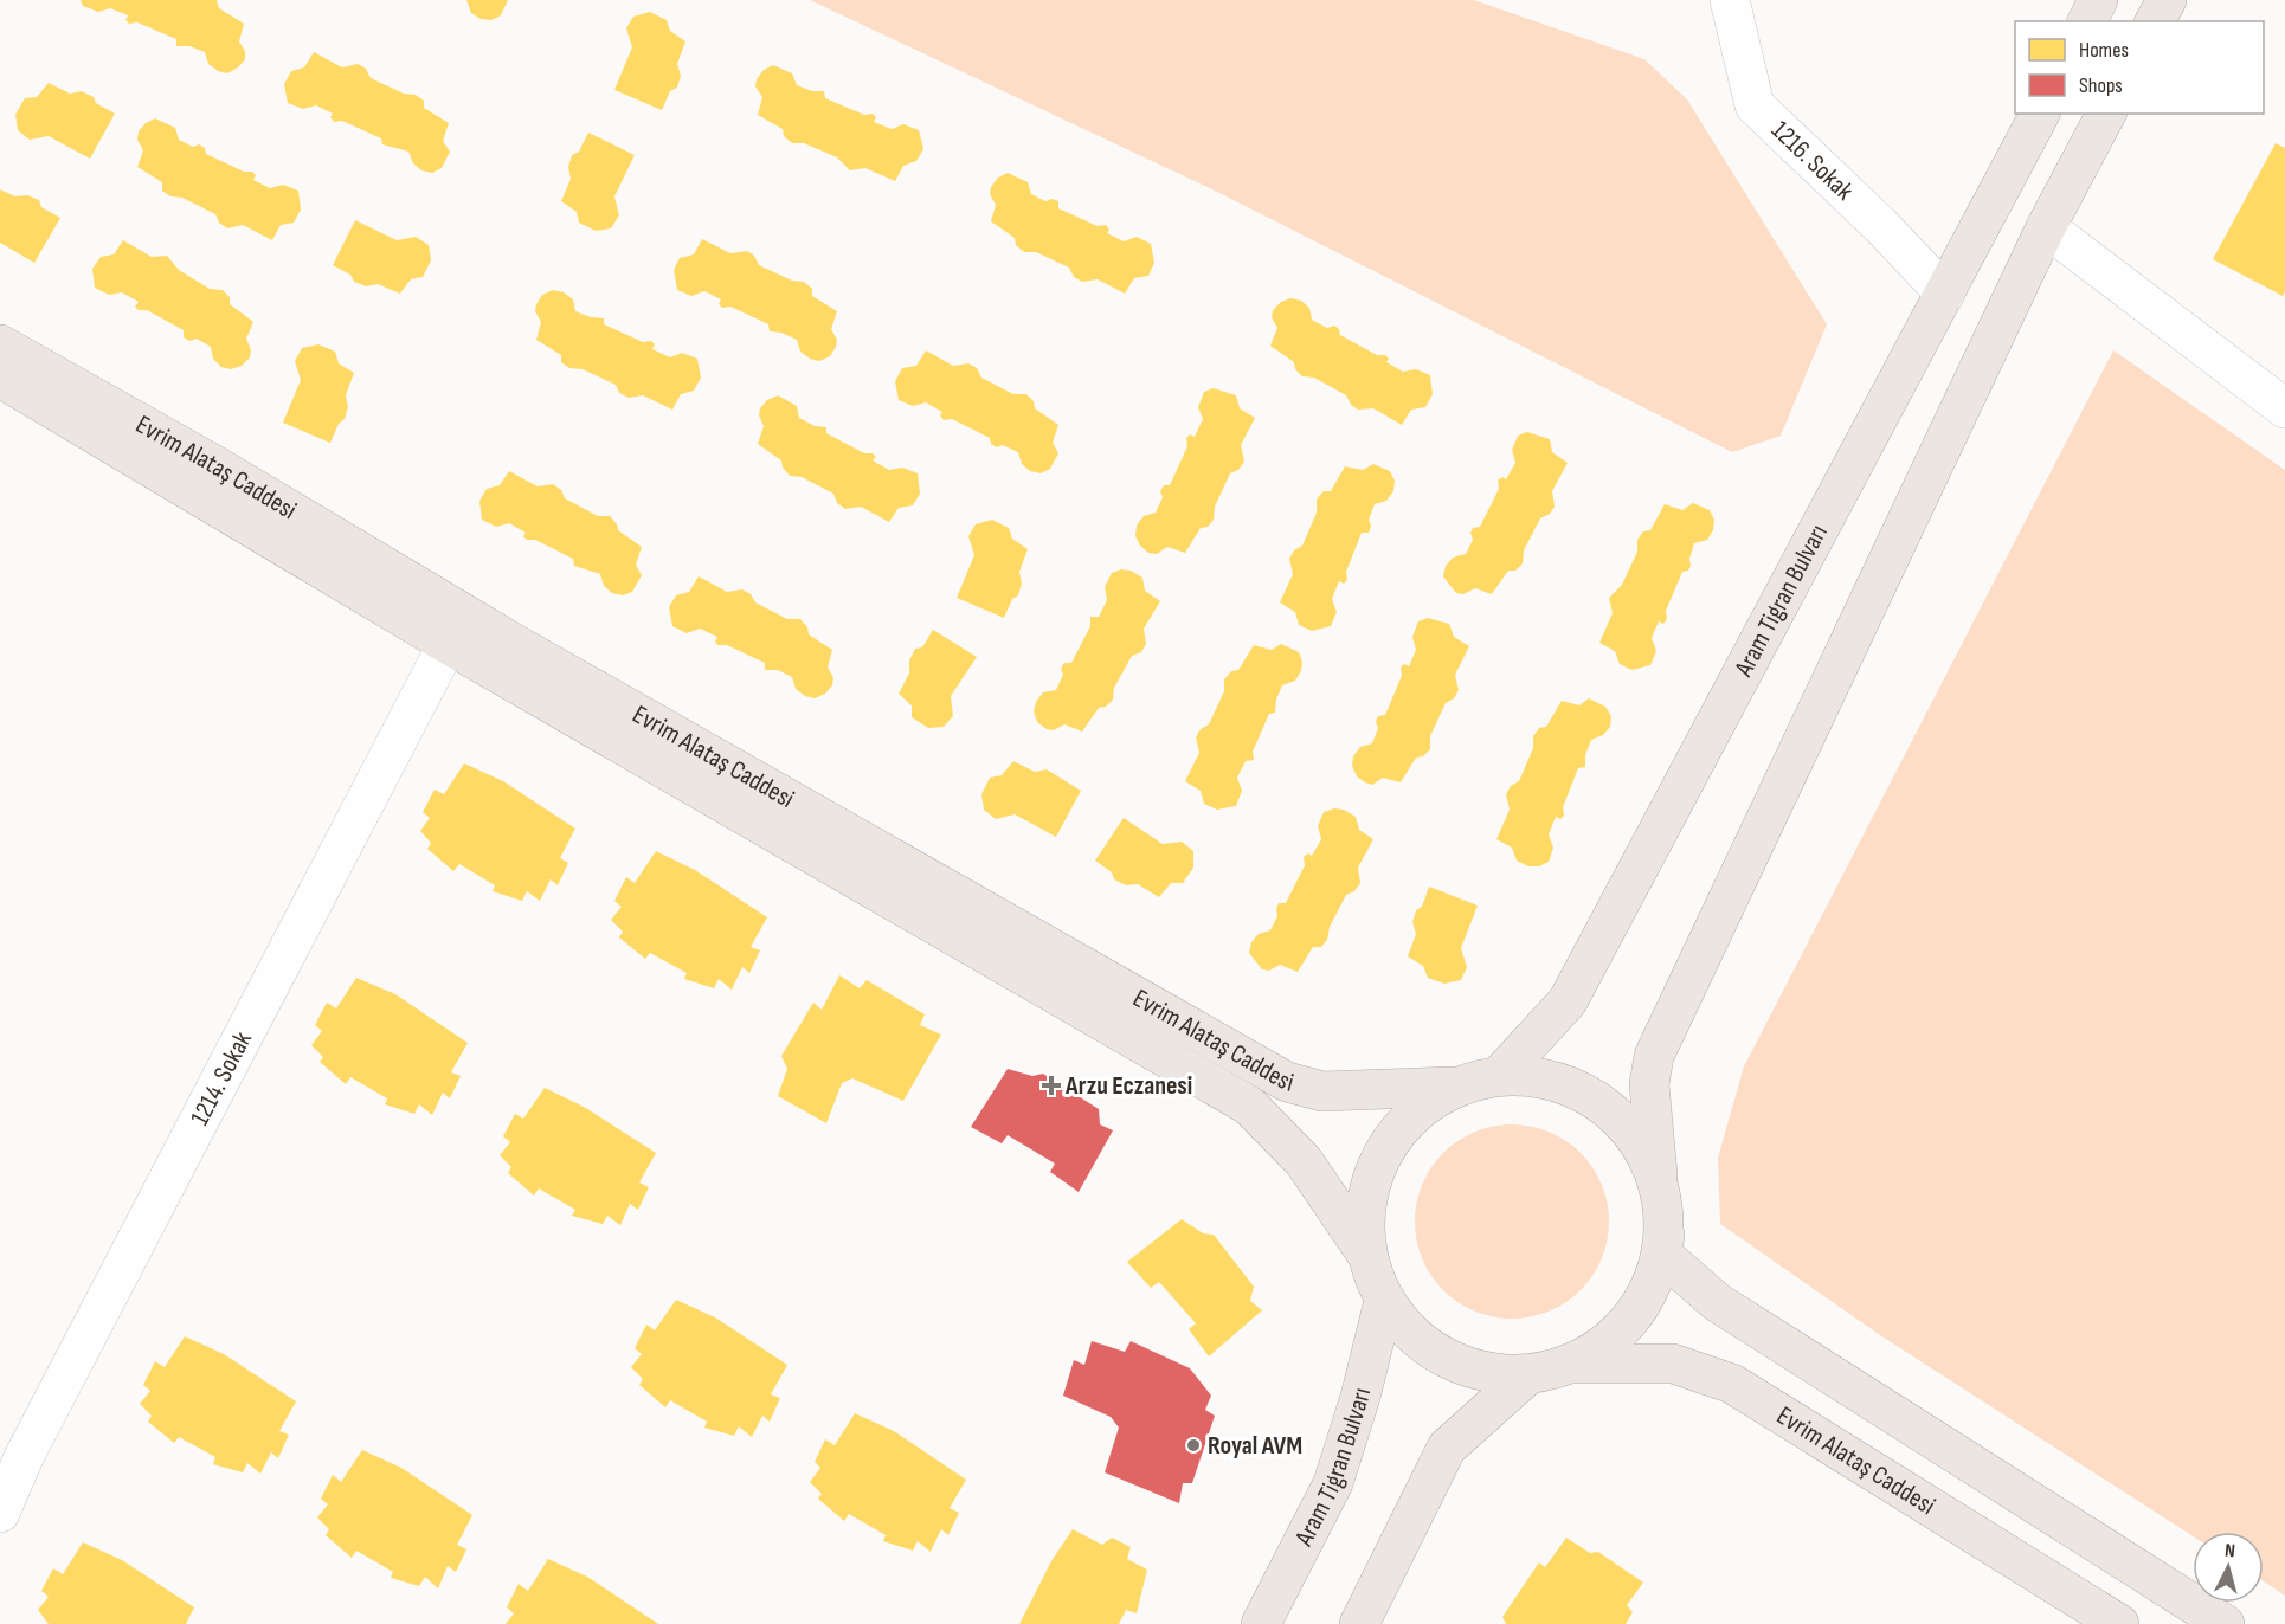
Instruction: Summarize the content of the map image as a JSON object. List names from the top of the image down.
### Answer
{
  "streets": {
    "main road": ["Evrim Alataş Caddesi", "Aram Tigran Bulvarı"],
    "street": ["1216. Sokak", "1214. Sokak"]
  },
  "crossings": [
    ["1216. Sokak", "Aram Tigran Bulvarı"],
    ["Evrim Alataş Caddesi", "1214. Sokak"]
  ],
  "places": {
    "health": ["Arzu Eczanesi"],
    "other": ["Royal AVM"]
  },
  "legend": ["Homes", "Shops"],
  "north": "top"
}
